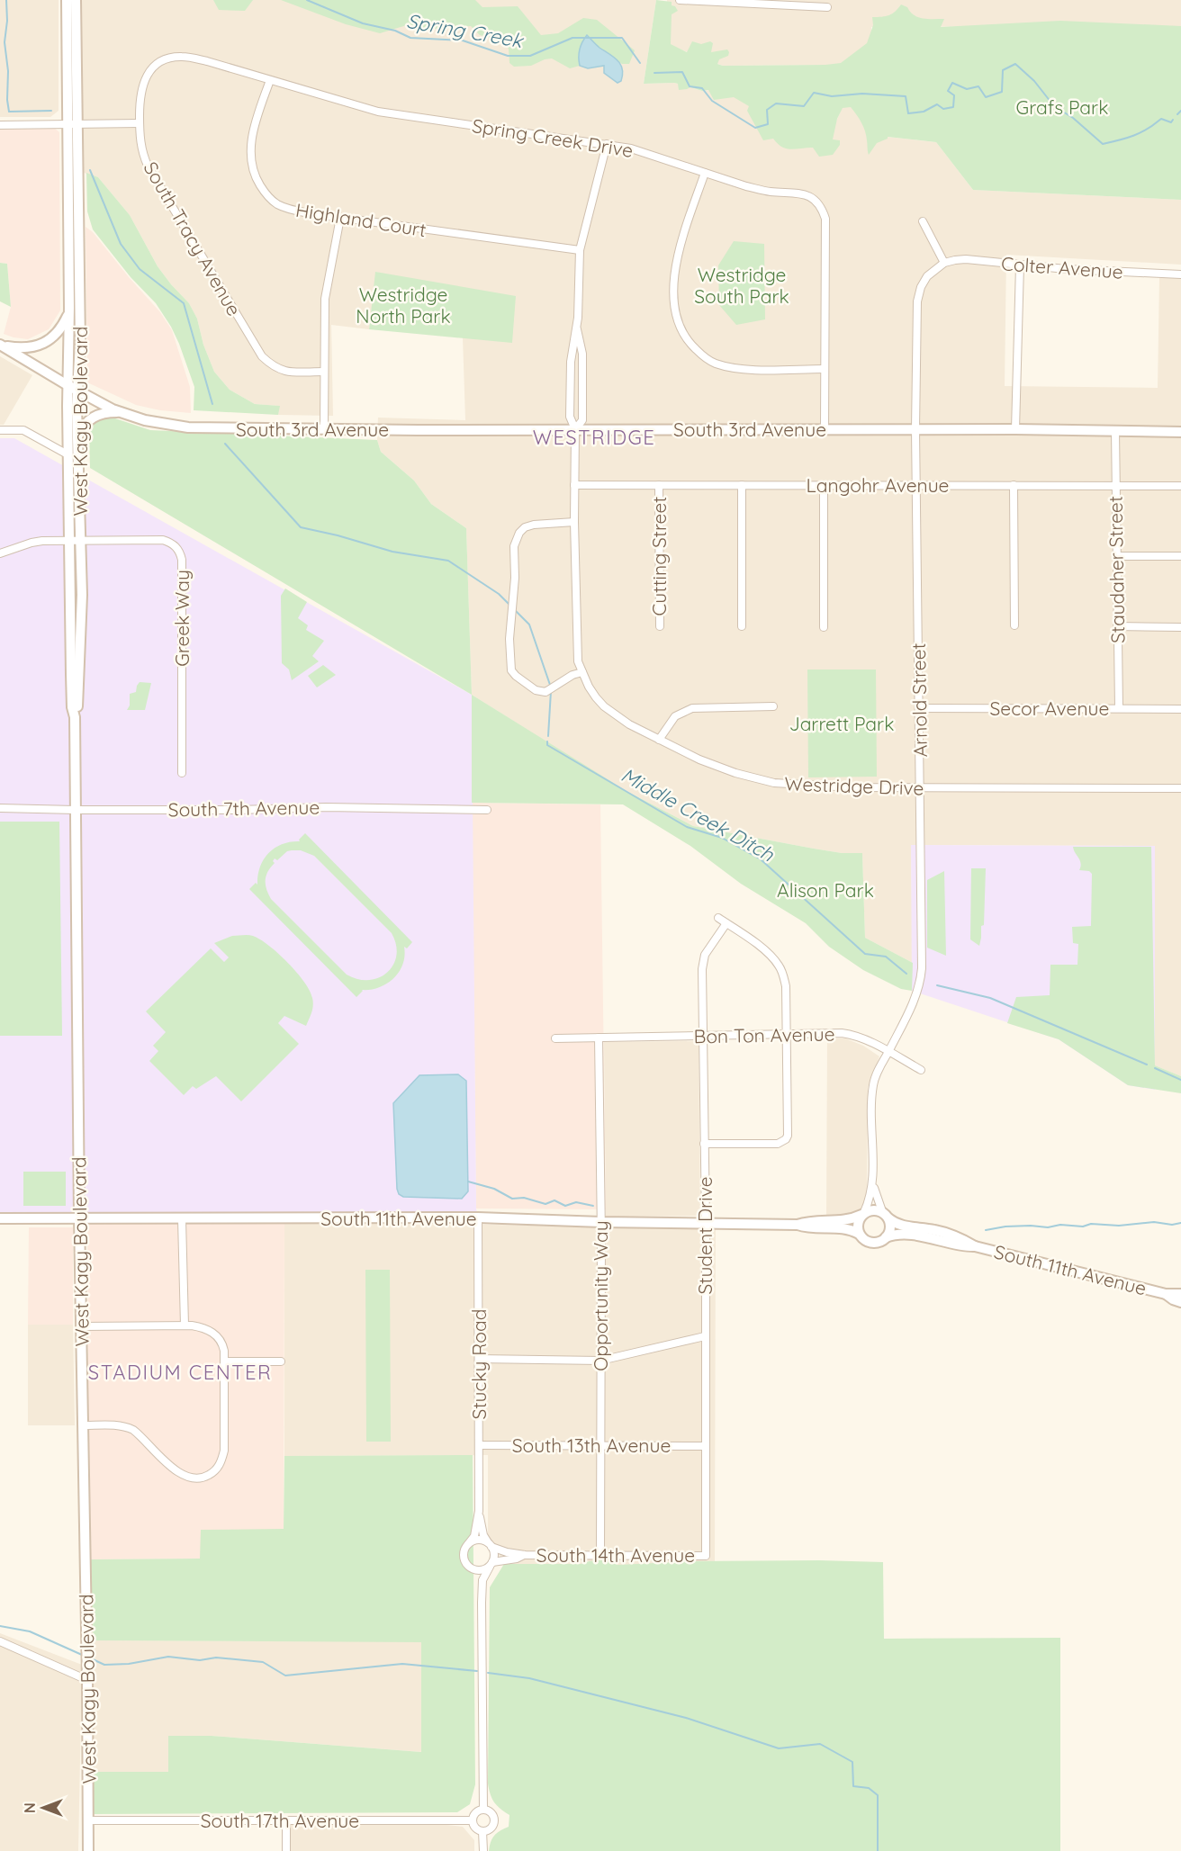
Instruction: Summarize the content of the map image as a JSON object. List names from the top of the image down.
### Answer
{
  "streets": {
    "main road": ["West Kagy Boulevard", "South 3rd Avenue", "South 11th Avenue"],
    "street": [
      "Spring Creek Drive",
      "Highland Court",
      "South Tracy Avenue",
      "Colter Avenue",
      "Langohr Avenue",
      "Cutting Street",
      "Staudaher Street",
      "Greek Way",
      "Arnold Street",
      "Secor Avenue",
      "Westridge Drive",
      "South 7th Avenue",
      "Bon Ton Avenue",
      "Student Drive",
      "Opportunity Way",
      "Stucky Road",
      "South 13th Avenue",
      "South 14th Avenue",
      "South 17th Avenue"
    ]
  },
  "crossings": [
    ["Spring Creek Drive", "Highland Court"],
    ["Spring Creek Drive", "South Tracy Avenue"],
    ["Spring Creek Drive", "South 3rd Avenue"],
    ["Spring Creek Drive", "Westridge Drive"],
    ["Highland Court", "Westridge Drive"],
    ["Colter Avenue", "Arnold Street"],
    ["West Kagy Boulevard", "South 3rd Avenue"],
    ["West Kagy Boulevard", "Greek Way"],
    ["West Kagy Boulevard", "South 7th Avenue"],
    ["West Kagy Boulevard", "South 11th Avenue"],
    ["West Kagy Boulevard", "South 17th Avenue"],
    ["South 3rd Avenue", "Staudaher Street"],
    ["South 3rd Avenue", "Arnold Street"],
    ["South 3rd Avenue", "Westridge Drive"],
    ["Langohr Avenue", "Cutting Street"],
    ["Langohr Avenue", "Staudaher Street"],
    ["Langohr Avenue", "Arnold Street"],
    ["Langohr Avenue", "Westridge Drive"],
    ["Staudaher Street", "Secor Avenue"],
    ["Arnold Street", "Secor Avenue"],
    ["Arnold Street", "Westridge Drive"],
    ["Arnold Street", "Bon Ton Avenue"],
    ["Arnold Street", "South 11th Avenue"],
    ["Bon Ton Avenue", "Student Drive"],
    ["Bon Ton Avenue", "Opportunity Way"],
    ["South 11th Avenue", "Student Drive"],
    ["South 11th Avenue", "Opportunity Way"],
    ["South 11th Avenue", "Stucky Road"],
    ["Student Drive", "South 13th Avenue"],
    ["Student Drive", "South 14th Avenue"],
    ["Opportunity Way", "South 13th Avenue"],
    ["Opportunity Way", "South 14th Avenue"],
    ["Stucky Road", "South 13th Avenue"],
    ["Stucky Road", "South 14th Avenue"]
  ],
  "districts": ["WESTRIDGE", "STADIUM CENTER"],
  "water": ["Spring Creek", "Middle Creek Ditch"],
  "parks": [
    "Grafs Park",
    "Westridge South Park",
    "Westridge North Park",
    "Jarrett Park",
    "Alison Park"
  ],
  "north": "left"
}
